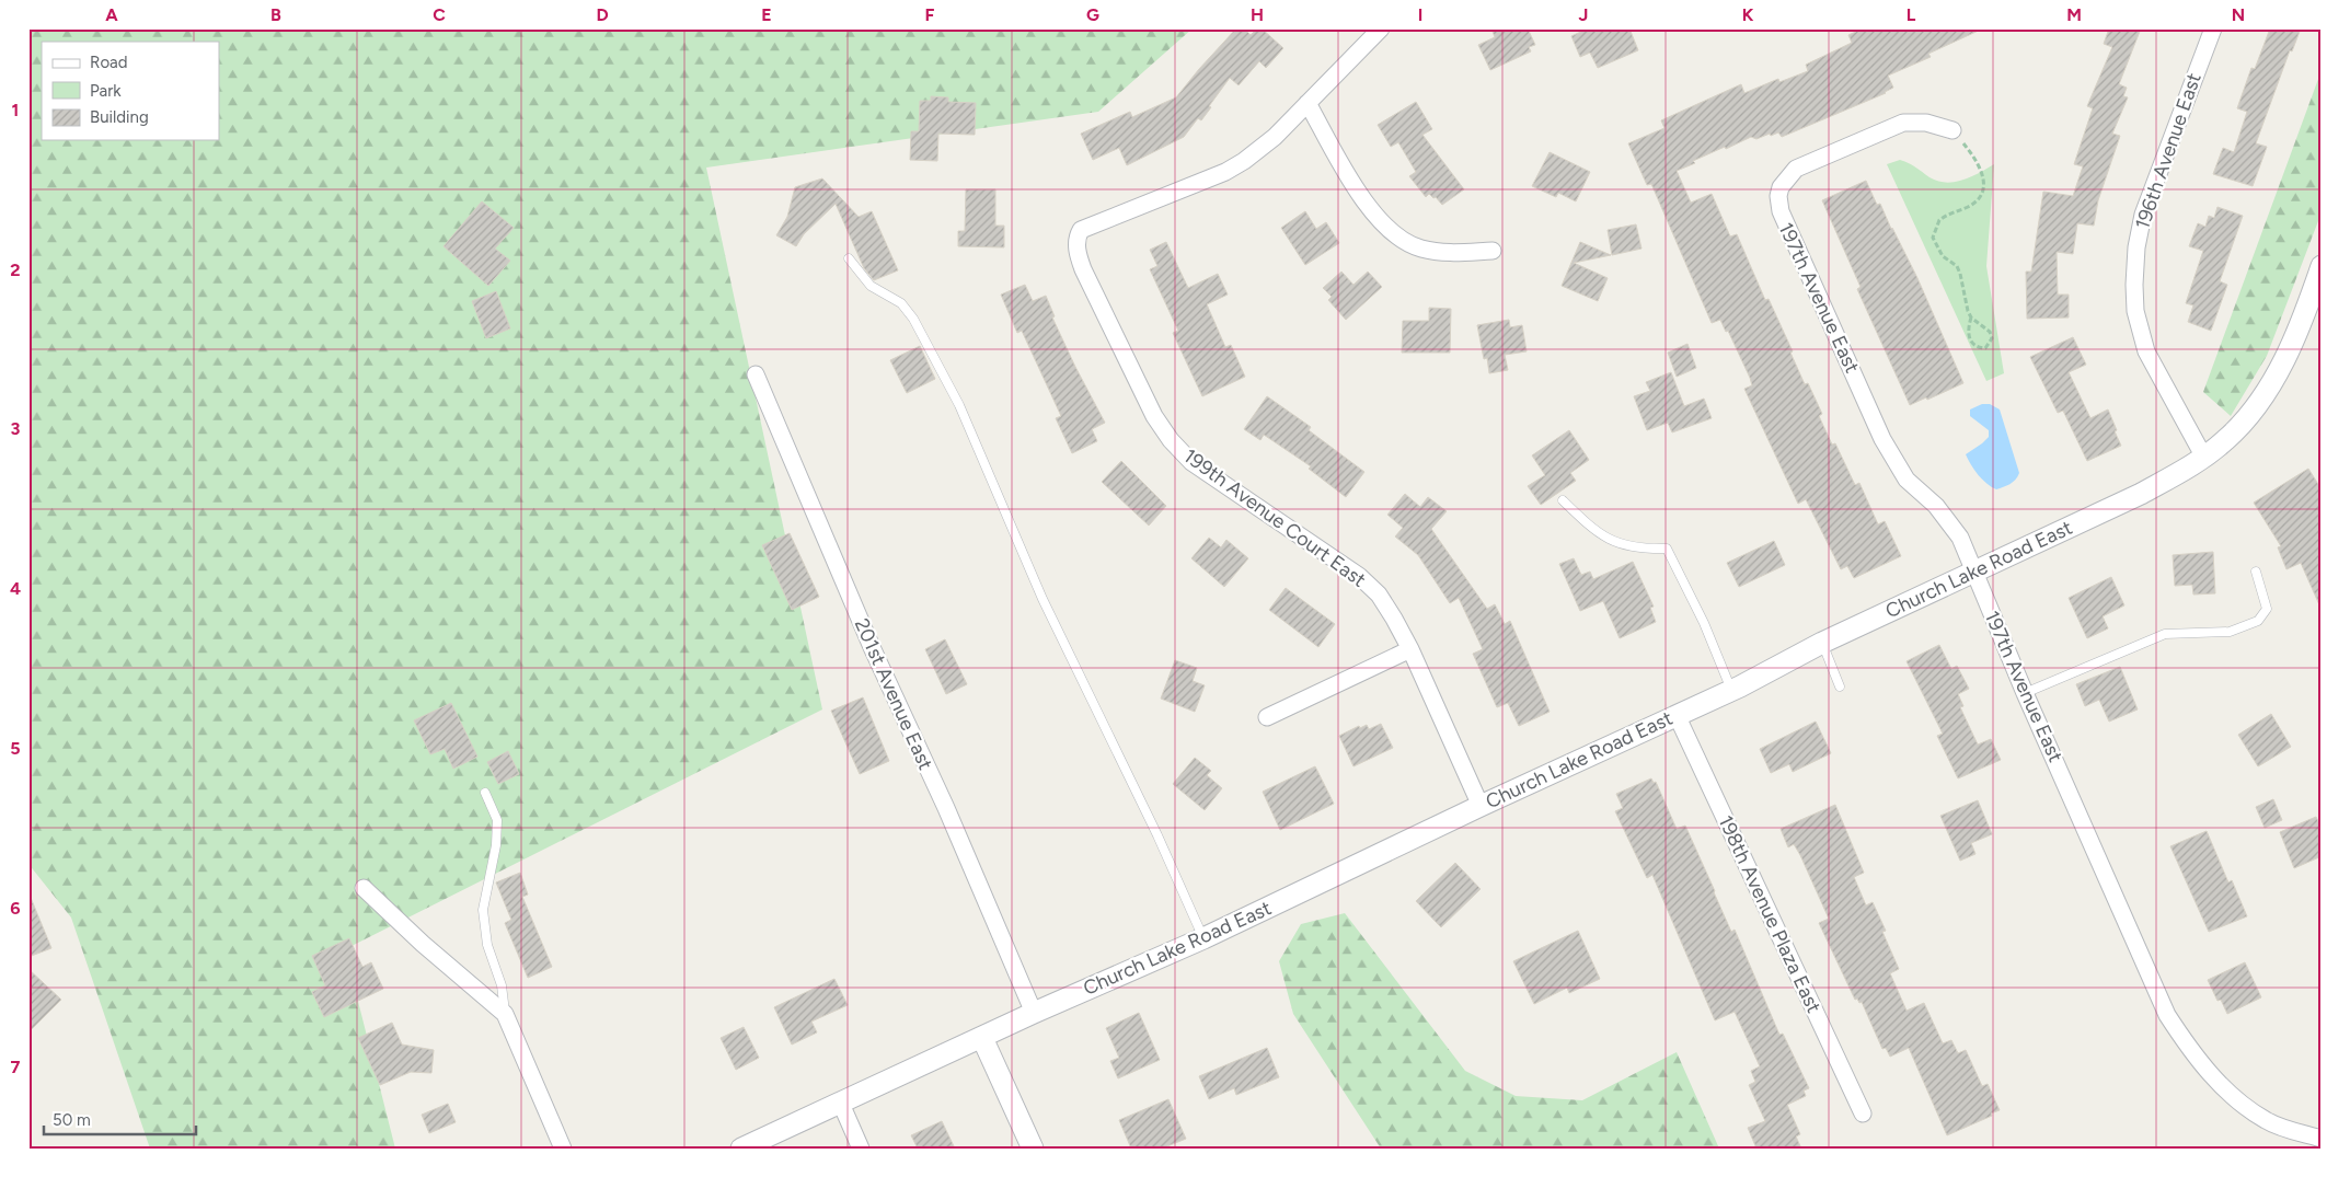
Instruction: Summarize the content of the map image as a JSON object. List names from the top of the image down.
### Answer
{
  "streets": {
    "street": [
      "196th Avenue East",
      "197th Avenue East",
      "199th Avenue Court East",
      "Church Lake Road East",
      "201st Avenue East",
      "198th Avenue Plaza East"
    ]
  },
  "crossings": [
    ["196th Avenue East", "Church Lake Road East"],
    ["197th Avenue East", "Church Lake Road East"],
    ["199th Avenue Court East", "Church Lake Road East"],
    ["Church Lake Road East", "201st Avenue East"],
    ["Church Lake Road East", "198th Avenue Plaza East"]
  ],
  "legend": ["Road", "Park", "Building"],
  "scale_bar": "50 m",
  "grid": {
    "columns": [
      "A",
      "B",
      "C",
      "D",
      "E",
      "F",
      "G",
      "H",
      "I",
      "J",
      "K",
      "L",
      "M",
      "N"
    ],
    "rows": [
      "1",
      "2",
      "3",
      "4",
      "5",
      "6",
      "7"
    ]
  }
}
